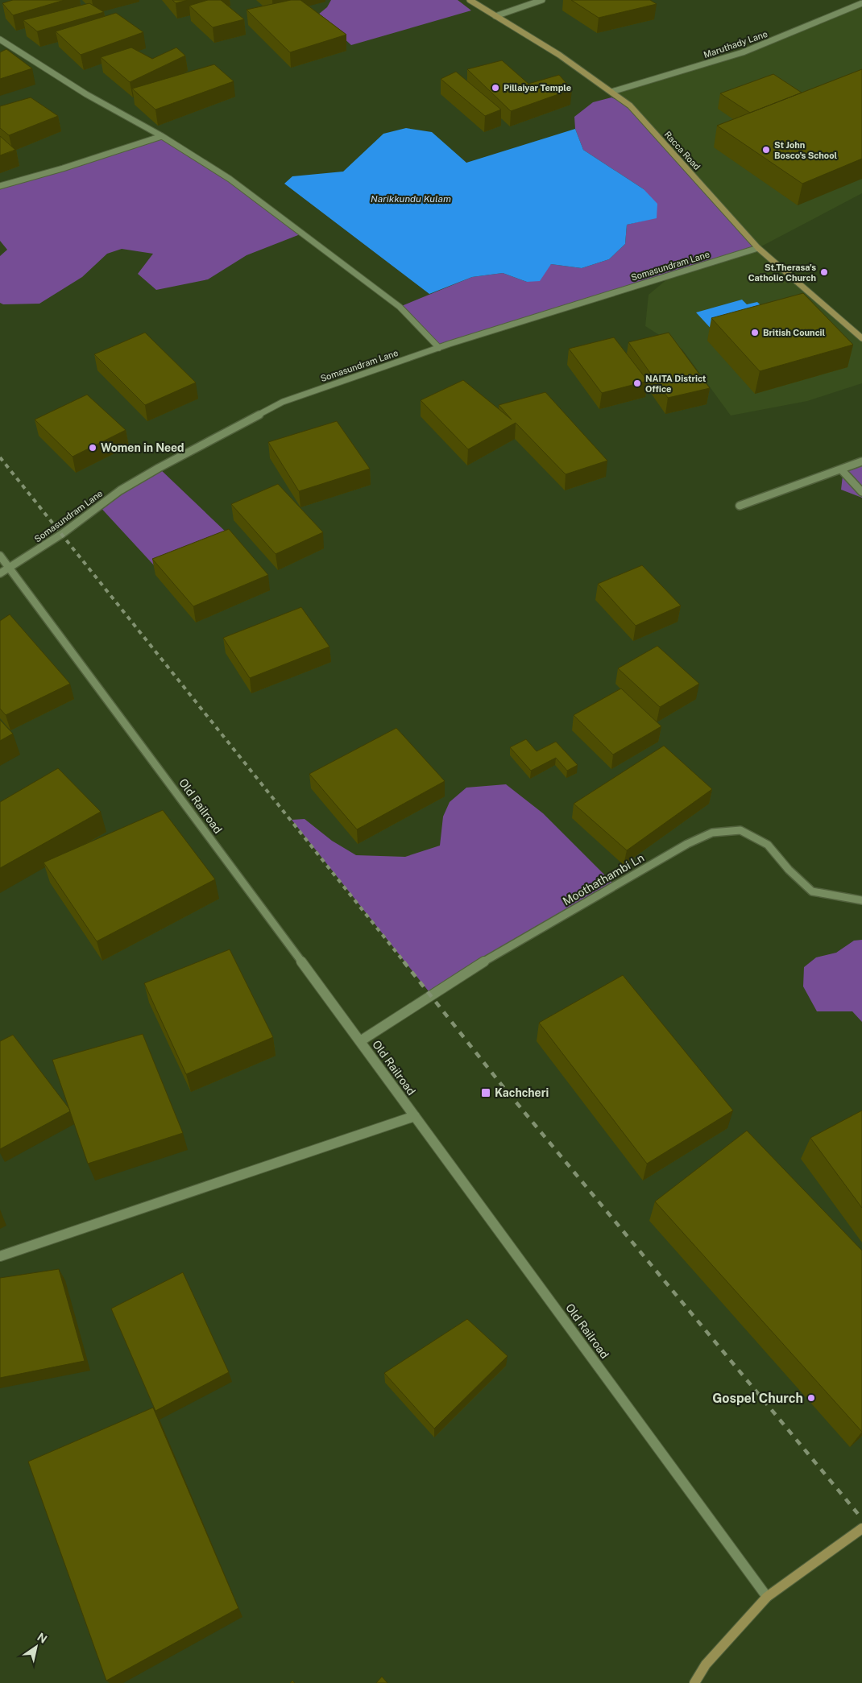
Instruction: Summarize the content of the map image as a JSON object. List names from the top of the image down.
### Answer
{
  "streets": {
    "street": [
      "Maruthady Lane",
      "Racca Road",
      "Somasundram Lane",
      "Old Railroad",
      "Moothathambi Ln"
    ]
  },
  "crossings": [
    ["Maruthady Lane", "Racca Road"],
    ["Racca Road", "Somasundram Lane"],
    ["Somasundram Lane", "Old Railroad"],
    ["Old Railroad", "Moothathambi Ln"]
  ],
  "water": ["Narikkundu Kulam"],
  "places": {
    "other": [
      "Pillaiyar Temple",
      "St John Bosco's School",
      "St.Therasa's Catholic Church",
      "British Council",
      "NAITA District Office",
      "Women in Need",
      "Gospel Church"
    ],
    "transit": ["Kachcheri"]
  },
  "north": "top right"
}
